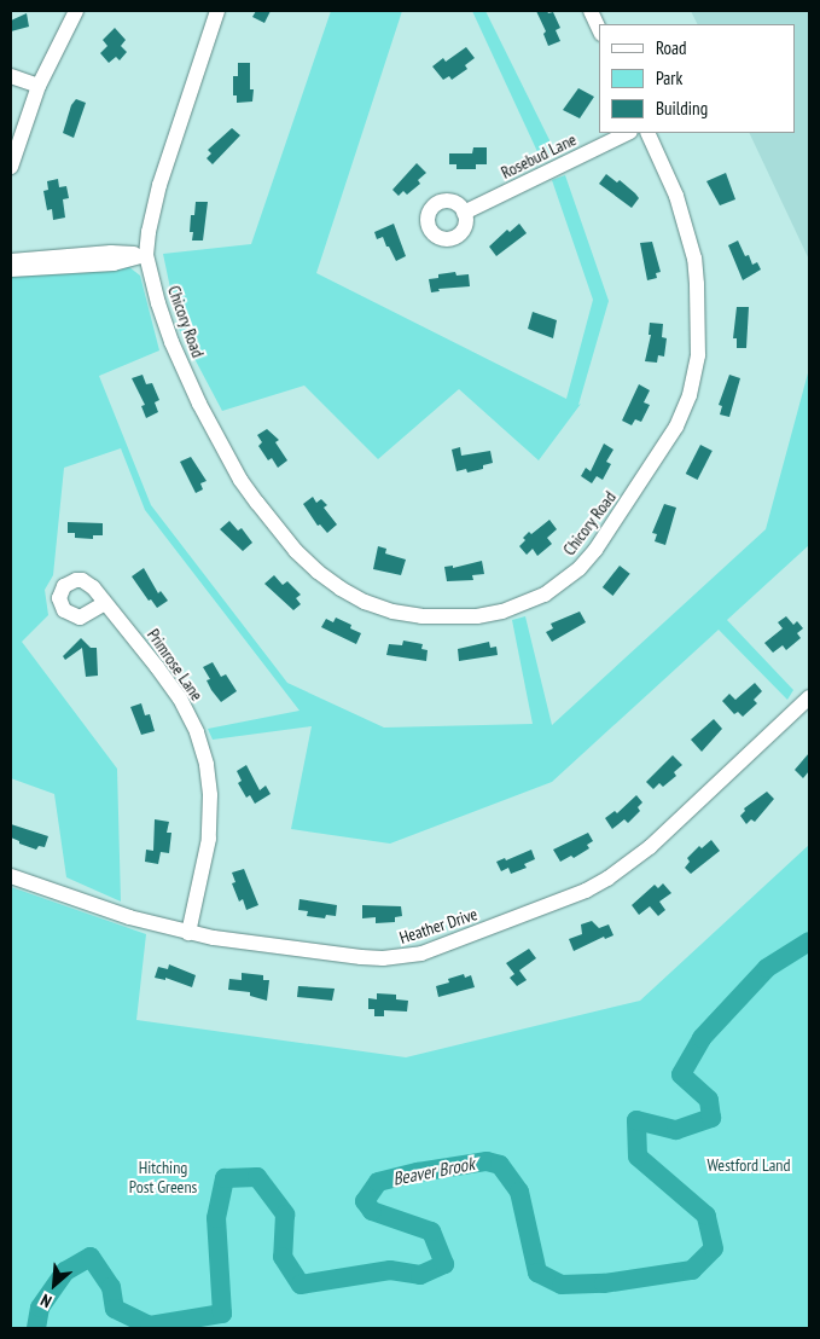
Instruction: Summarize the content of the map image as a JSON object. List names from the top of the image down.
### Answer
{
  "streets": {
    "street": [
      "Rosebud Lane",
      "Chicory Road",
      "Primrose Lane",
      "Heather Drive"
    ]
  },
  "crossings": [
    ["Primrose Lane", "Heather Drive"]
  ],
  "water": ["Beaver Brook"],
  "parks": ["Westford Land", "Hitching Post Greens"],
  "legend": ["Road", "Park", "Building"],
  "north": "bottom left"
}
